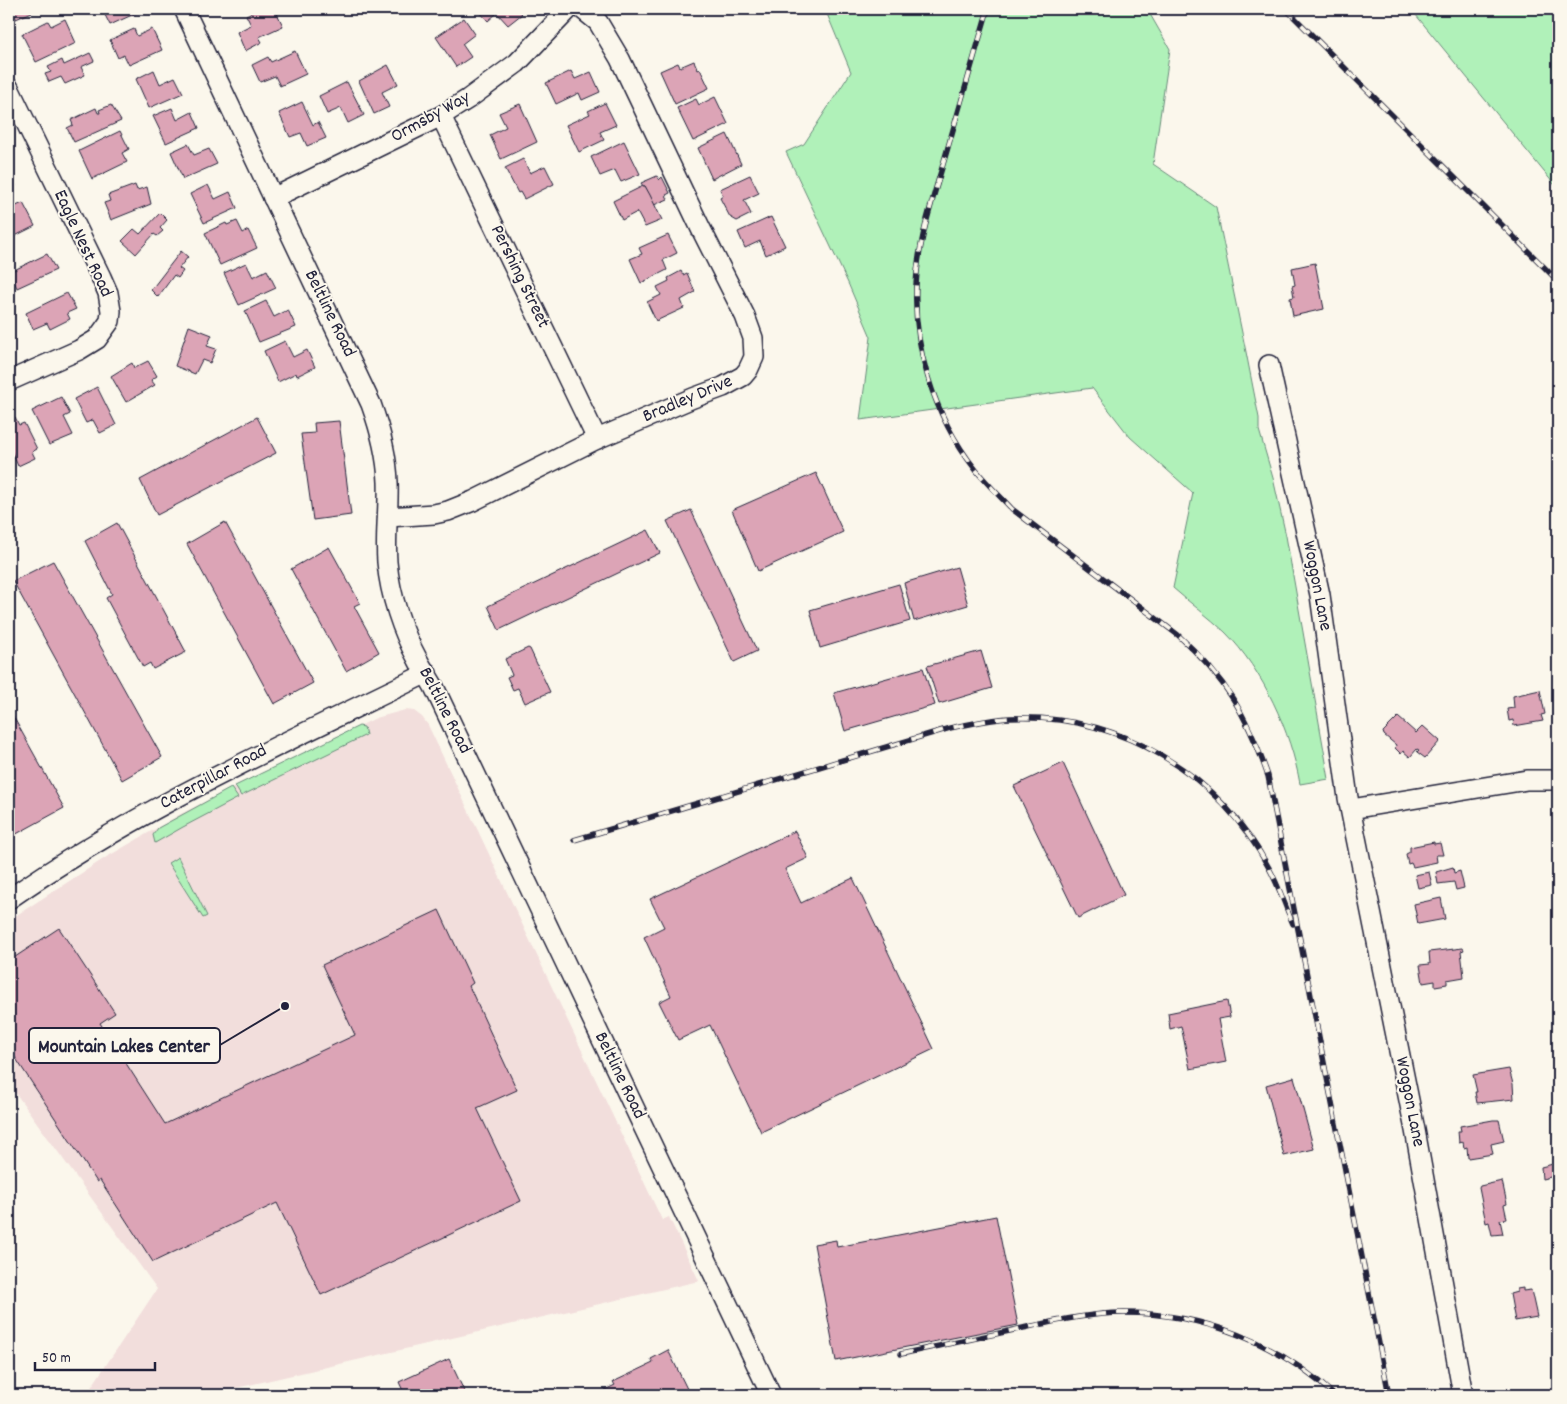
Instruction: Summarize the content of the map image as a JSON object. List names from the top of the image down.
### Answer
{
  "streets": {
    "street": [
      "Ormsby Way",
      "Eagle Nest Road",
      "Pershing Street",
      "Beltline Road",
      "Bradley Drive",
      "Woggon Lane",
      "Caterpillar Road"
    ]
  },
  "crossings": [
    ["Ormsby Way", "Pershing Street"],
    ["Ormsby Way", "Beltline Road"],
    ["Pershing Street", "Bradley Drive"],
    ["Beltline Road", "Bradley Drive"],
    ["Beltline Road", "Caterpillar Road"]
  ],
  "places": ["Mountain Lakes Center"],
  "scale_bar": "50 m"
}
